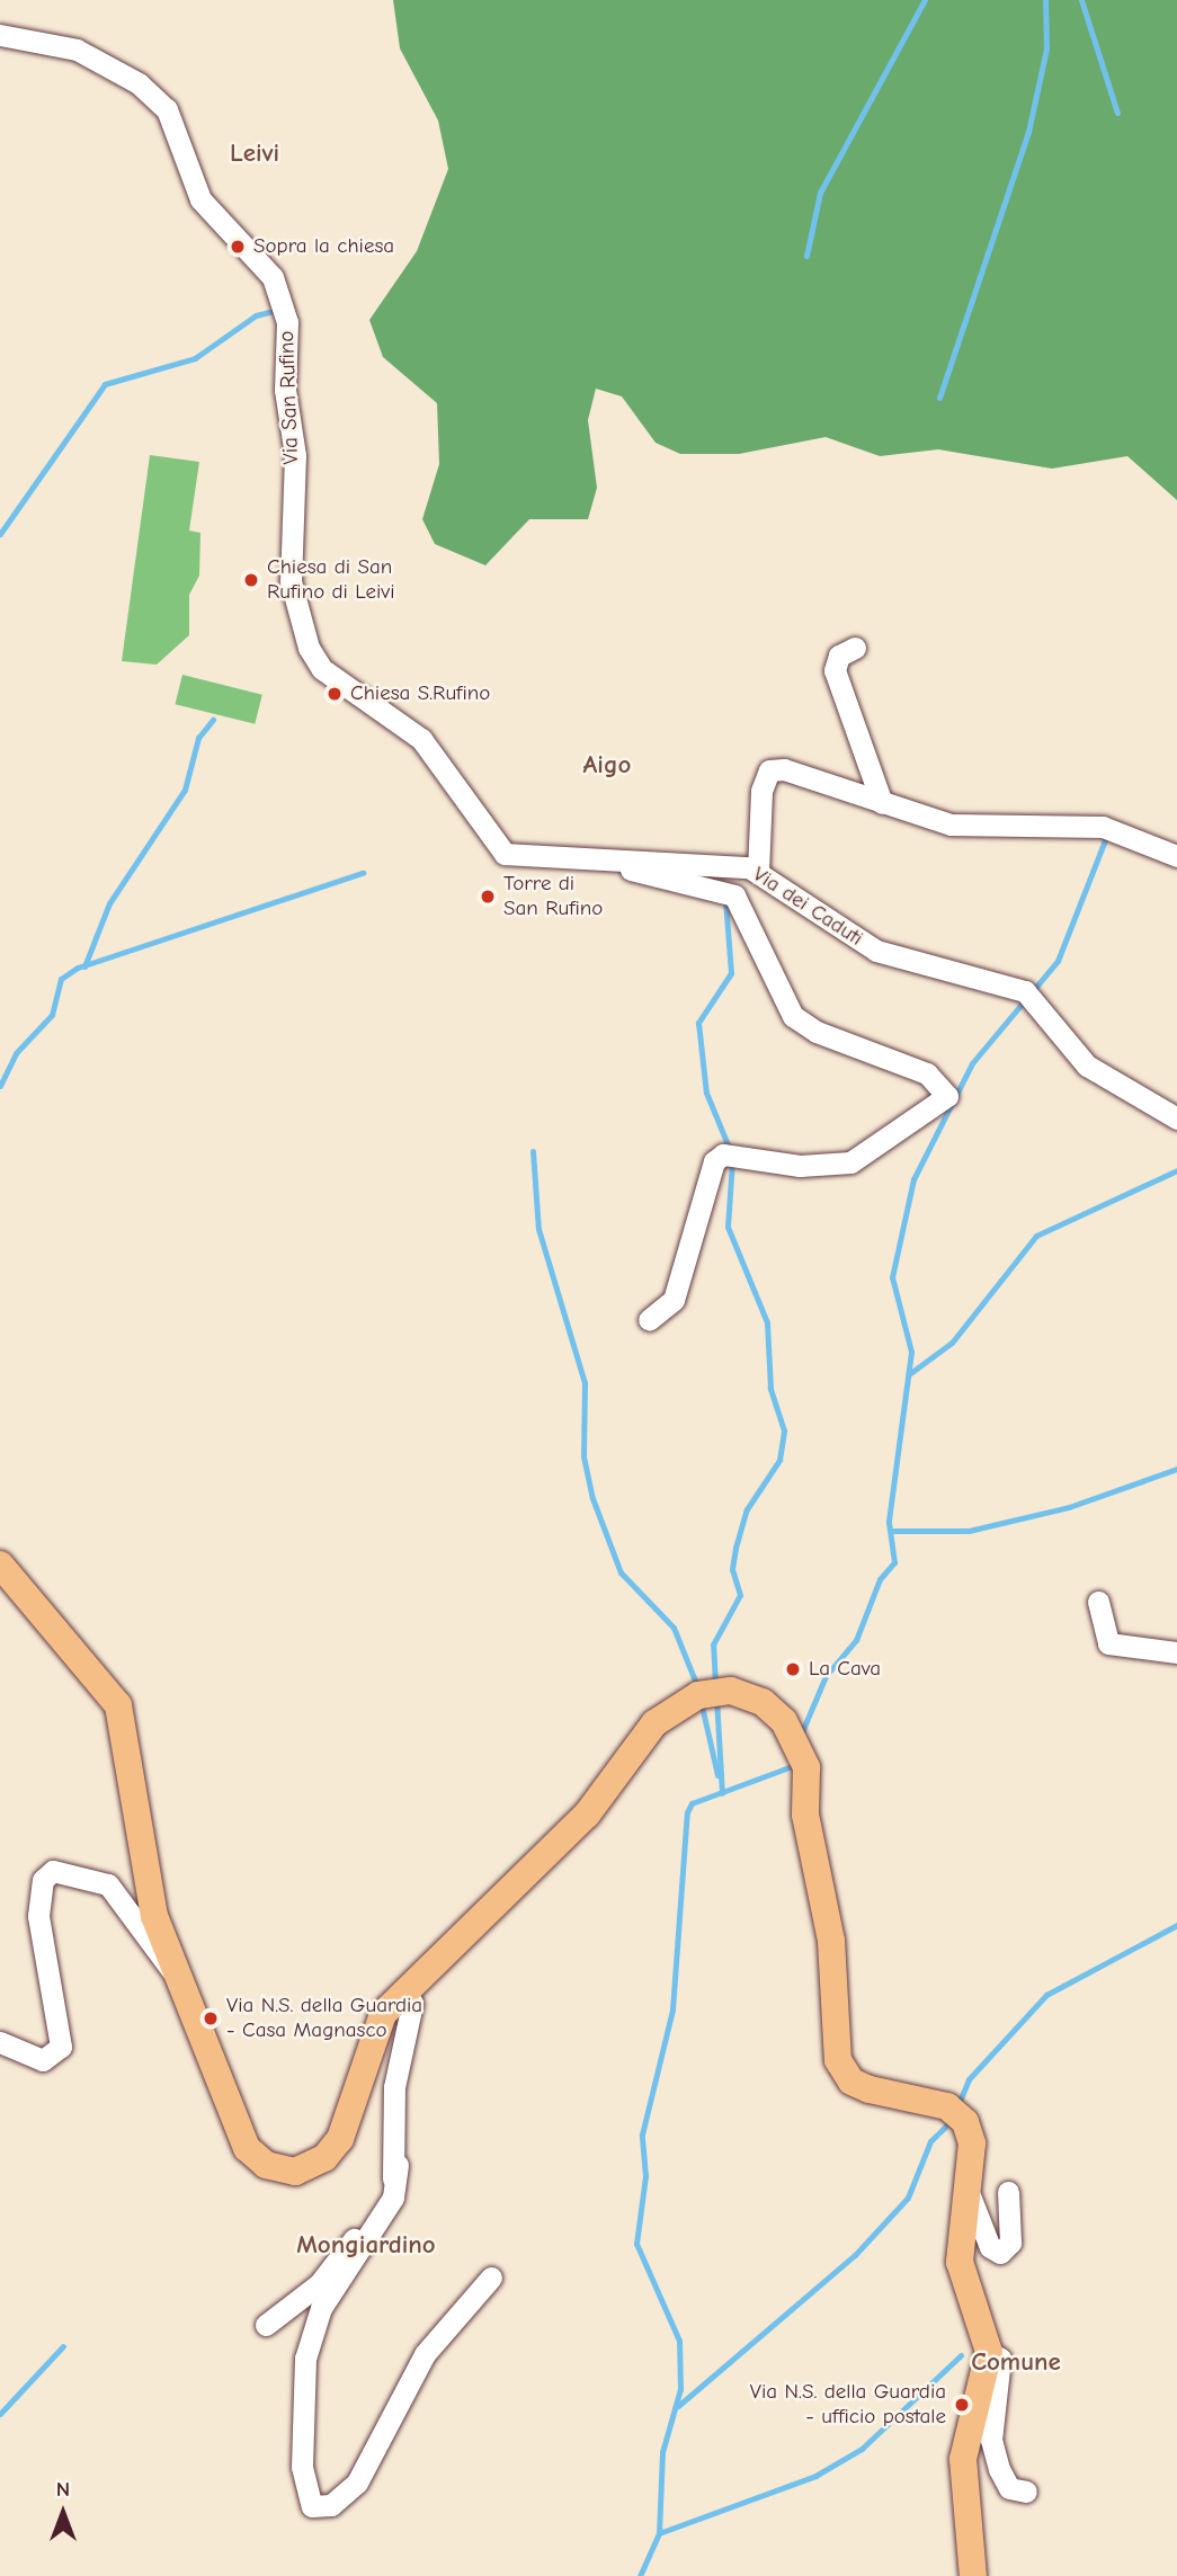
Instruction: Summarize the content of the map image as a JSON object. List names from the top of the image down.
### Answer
{
  "streets": {
    "street": ["Via San Rufino", "Via dei Caduti"]
  },
  "crossings": [
    ["Via San Rufino", "Via dei Caduti"]
  ],
  "districts": [
    "Leivi",
    "Aigo",
    "Mongiardino",
    "Comune"
  ],
  "places": [
    "Sopra la chiesa",
    "Chiesa di San Rufino di Leivi",
    "Chiesa S.Rufino",
    "Torre di San Rufino",
    "La Cava",
    "Via N.S. della Guardia - Casa Magnasco",
    "Via N.S. della Guardia - ufficio postale"
  ],
  "north": "top"
}
